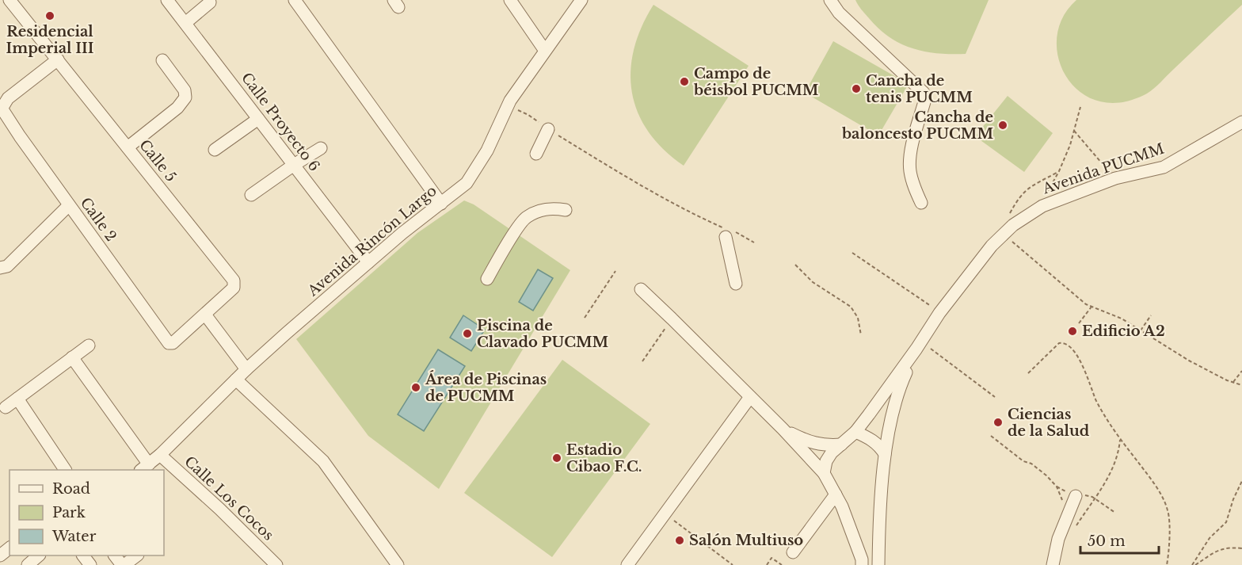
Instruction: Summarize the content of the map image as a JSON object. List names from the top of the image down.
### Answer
{
  "streets": {
    "street": [
      "Calle Proyecto 6",
      "Calle 5",
      "Avenida PUCMM",
      "Calle 2",
      "Avenida Rincón Largo",
      "Calle Los Cocos"
    ]
  },
  "crossings": [
    ["Calle Proyecto 6", "Avenida Rincón Largo"],
    ["Calle 5", "Calle 2"],
    ["Avenida Rincón Largo", "Calle Los Cocos"]
  ],
  "places": [
    "Residencial Imperial III",
    "Campo de béisbol PUCMM",
    "Cancha de tenis PUCMM",
    "Cancha de baloncesto PUCMM",
    "Edificio A2",
    "Piscina de Clavado PUCMM",
    "Área de Piscinas de PUCMM",
    "Ciencias de la Salud",
    "Estadio Cibao F.C.",
    "Salón Multiuso"
  ],
  "legend": ["Road", "Park", "Water"],
  "scale_bar": "50 m"
}
